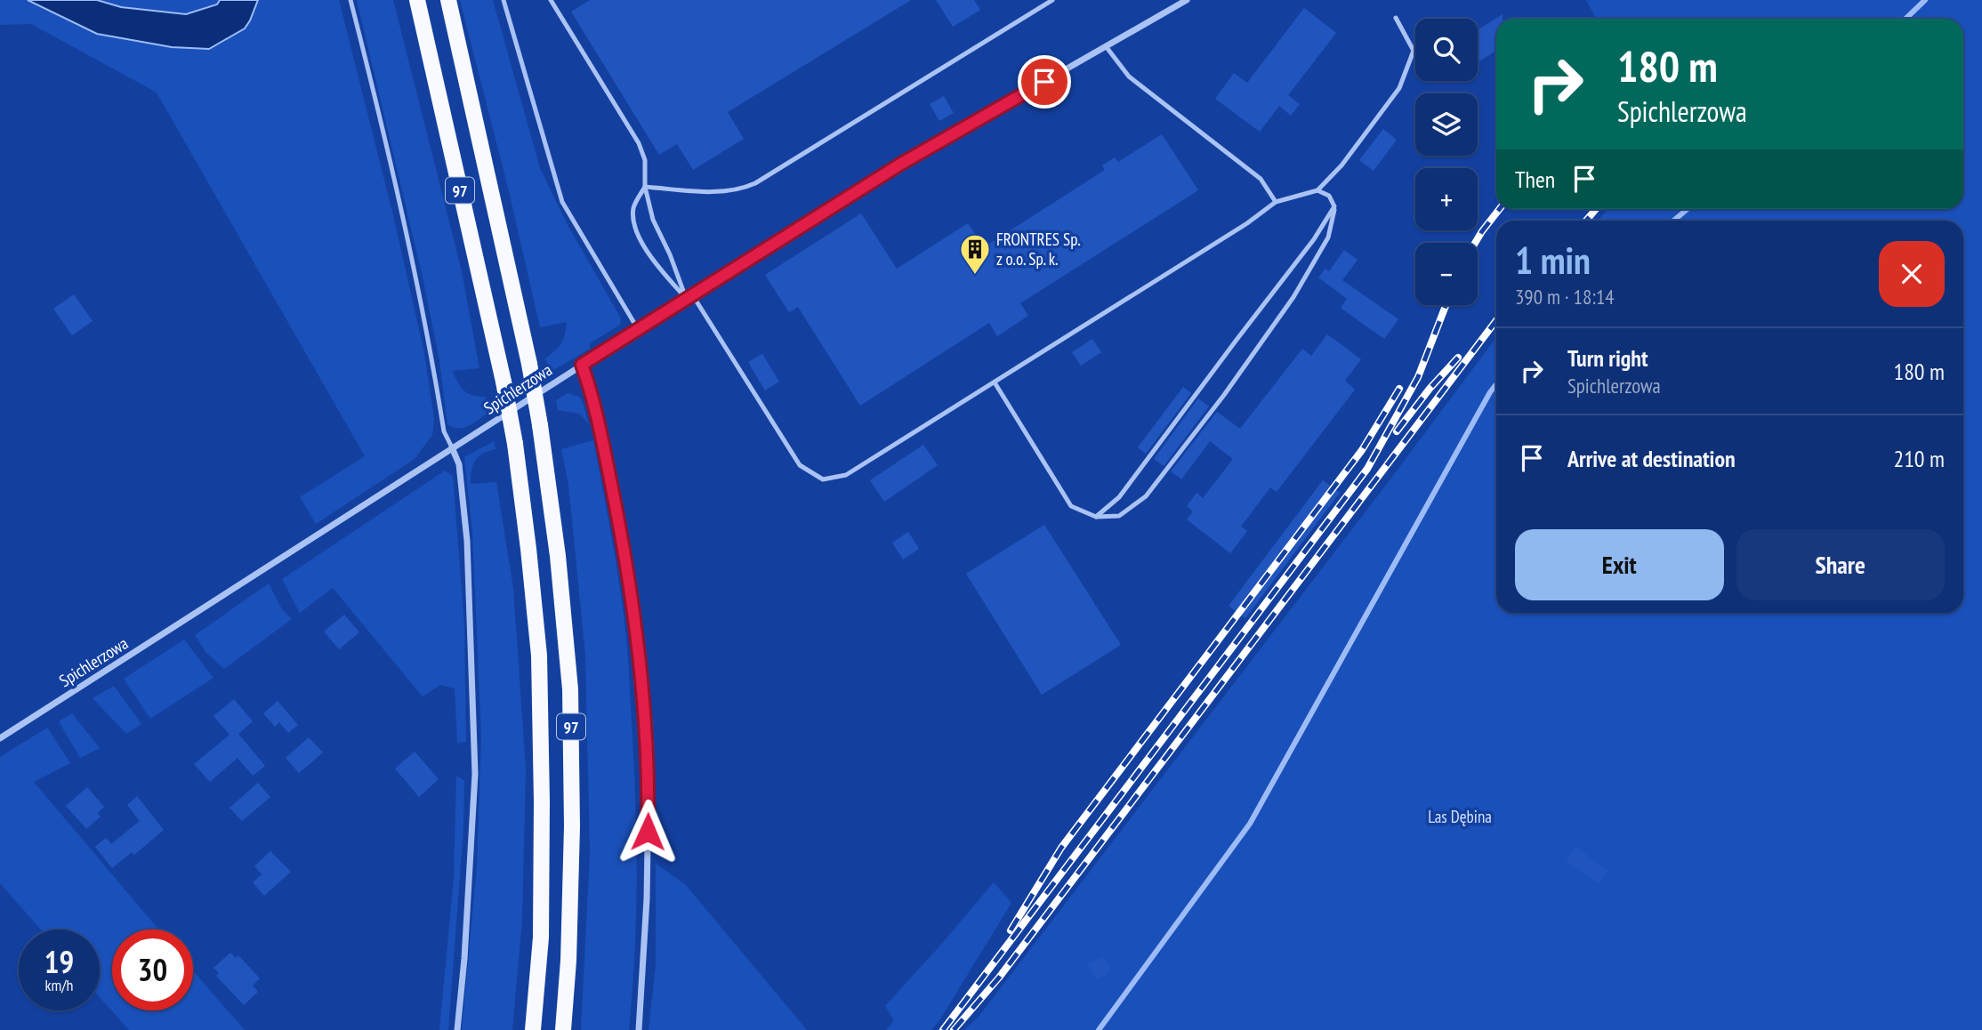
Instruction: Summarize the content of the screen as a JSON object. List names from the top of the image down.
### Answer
{
  "streets": {
    "main road": ["97"],
    "street": ["Spichlerzowa"]
  },
  "parks": ["Las Dębina"],
  "places": {
    "building": ["FRONTRES Sp. z o.o. Sp. k."]
  },
  "page": {
    "map_buttons": ["+", "−"],
    "turn": ["180 m", "Spichlerzowa"],
    "then": "Then",
    "heading": ["1 min", "390 m · 18:14"],
    "list": [
      {
        "name": "Turn right",
        "note": "Spichlerzowa",
        "value": "180 m"
      },
      {
        "name": "Arrive at destination",
        "value": "210 m"
      }
    ],
    "buttons": ["Exit", "Share"],
    "speed": "19 km/h",
    "limit": "30"
  }
}
